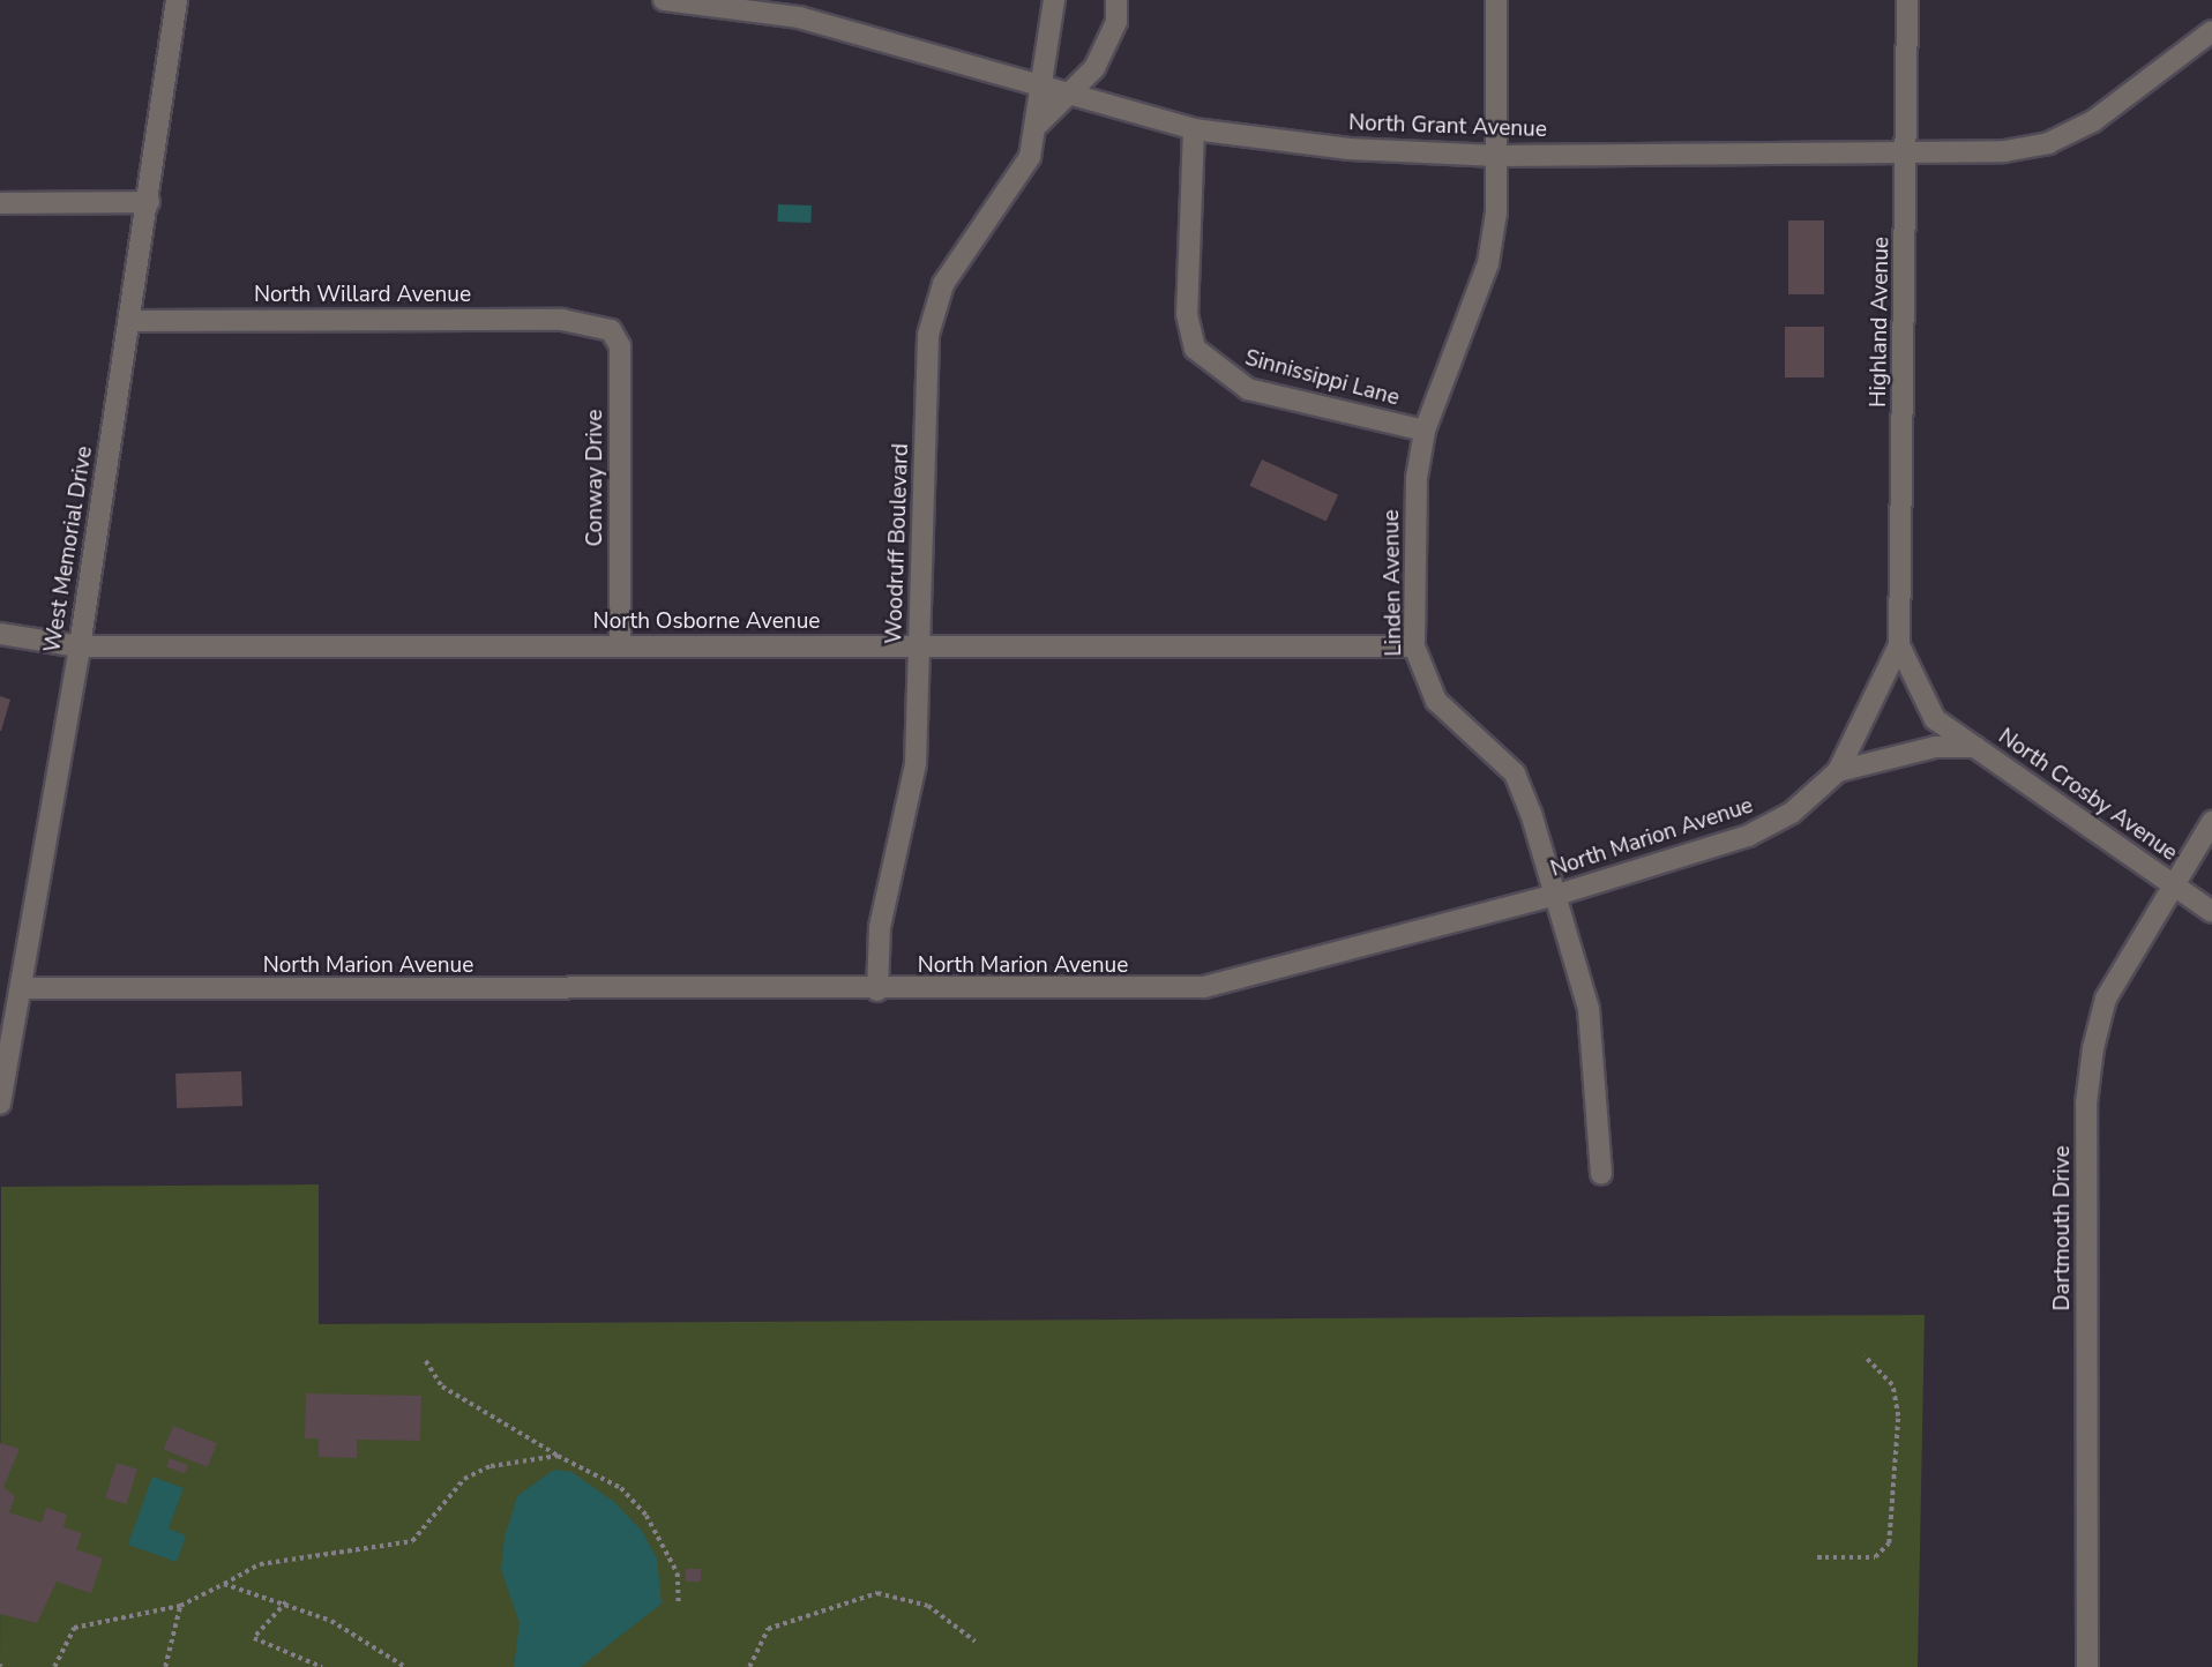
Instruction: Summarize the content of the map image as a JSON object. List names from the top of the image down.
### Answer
{
  "streets": {
    "street": [
      "North Grant Avenue",
      "North Willard Avenue",
      "Highland Avenue",
      "Sinnissippi Lane",
      "Conway Drive",
      "Woodruff Boulevard",
      "West Memorial Drive",
      "Linden Avenue",
      "North Osborne Avenue",
      "North Crosby Avenue",
      "North Marion Avenue",
      "Dartmouth Drive"
    ]
  },
  "crossings": [
    ["North Grant Avenue", "Highland Avenue"],
    ["North Grant Avenue", "Sinnissippi Lane"],
    ["North Grant Avenue", "Woodruff Boulevard"],
    ["North Grant Avenue", "Linden Avenue"],
    ["North Willard Avenue", "Conway Drive"],
    ["North Willard Avenue", "West Memorial Drive"],
    ["Highland Avenue", "North Crosby Avenue"],
    ["Highland Avenue", "North Marion Avenue"],
    ["Sinnissippi Lane", "Linden Avenue"],
    ["Conway Drive", "North Osborne Avenue"],
    ["Woodruff Boulevard", "North Osborne Avenue"],
    ["Woodruff Boulevard", "North Marion Avenue"],
    ["West Memorial Drive", "North Osborne Avenue"],
    ["West Memorial Drive", "North Marion Avenue"],
    ["Linden Avenue", "North Osborne Avenue"],
    ["Linden Avenue", "North Marion Avenue"],
    ["North Crosby Avenue", "North Marion Avenue"],
    ["North Crosby Avenue", "Dartmouth Drive"]
  ]
}
